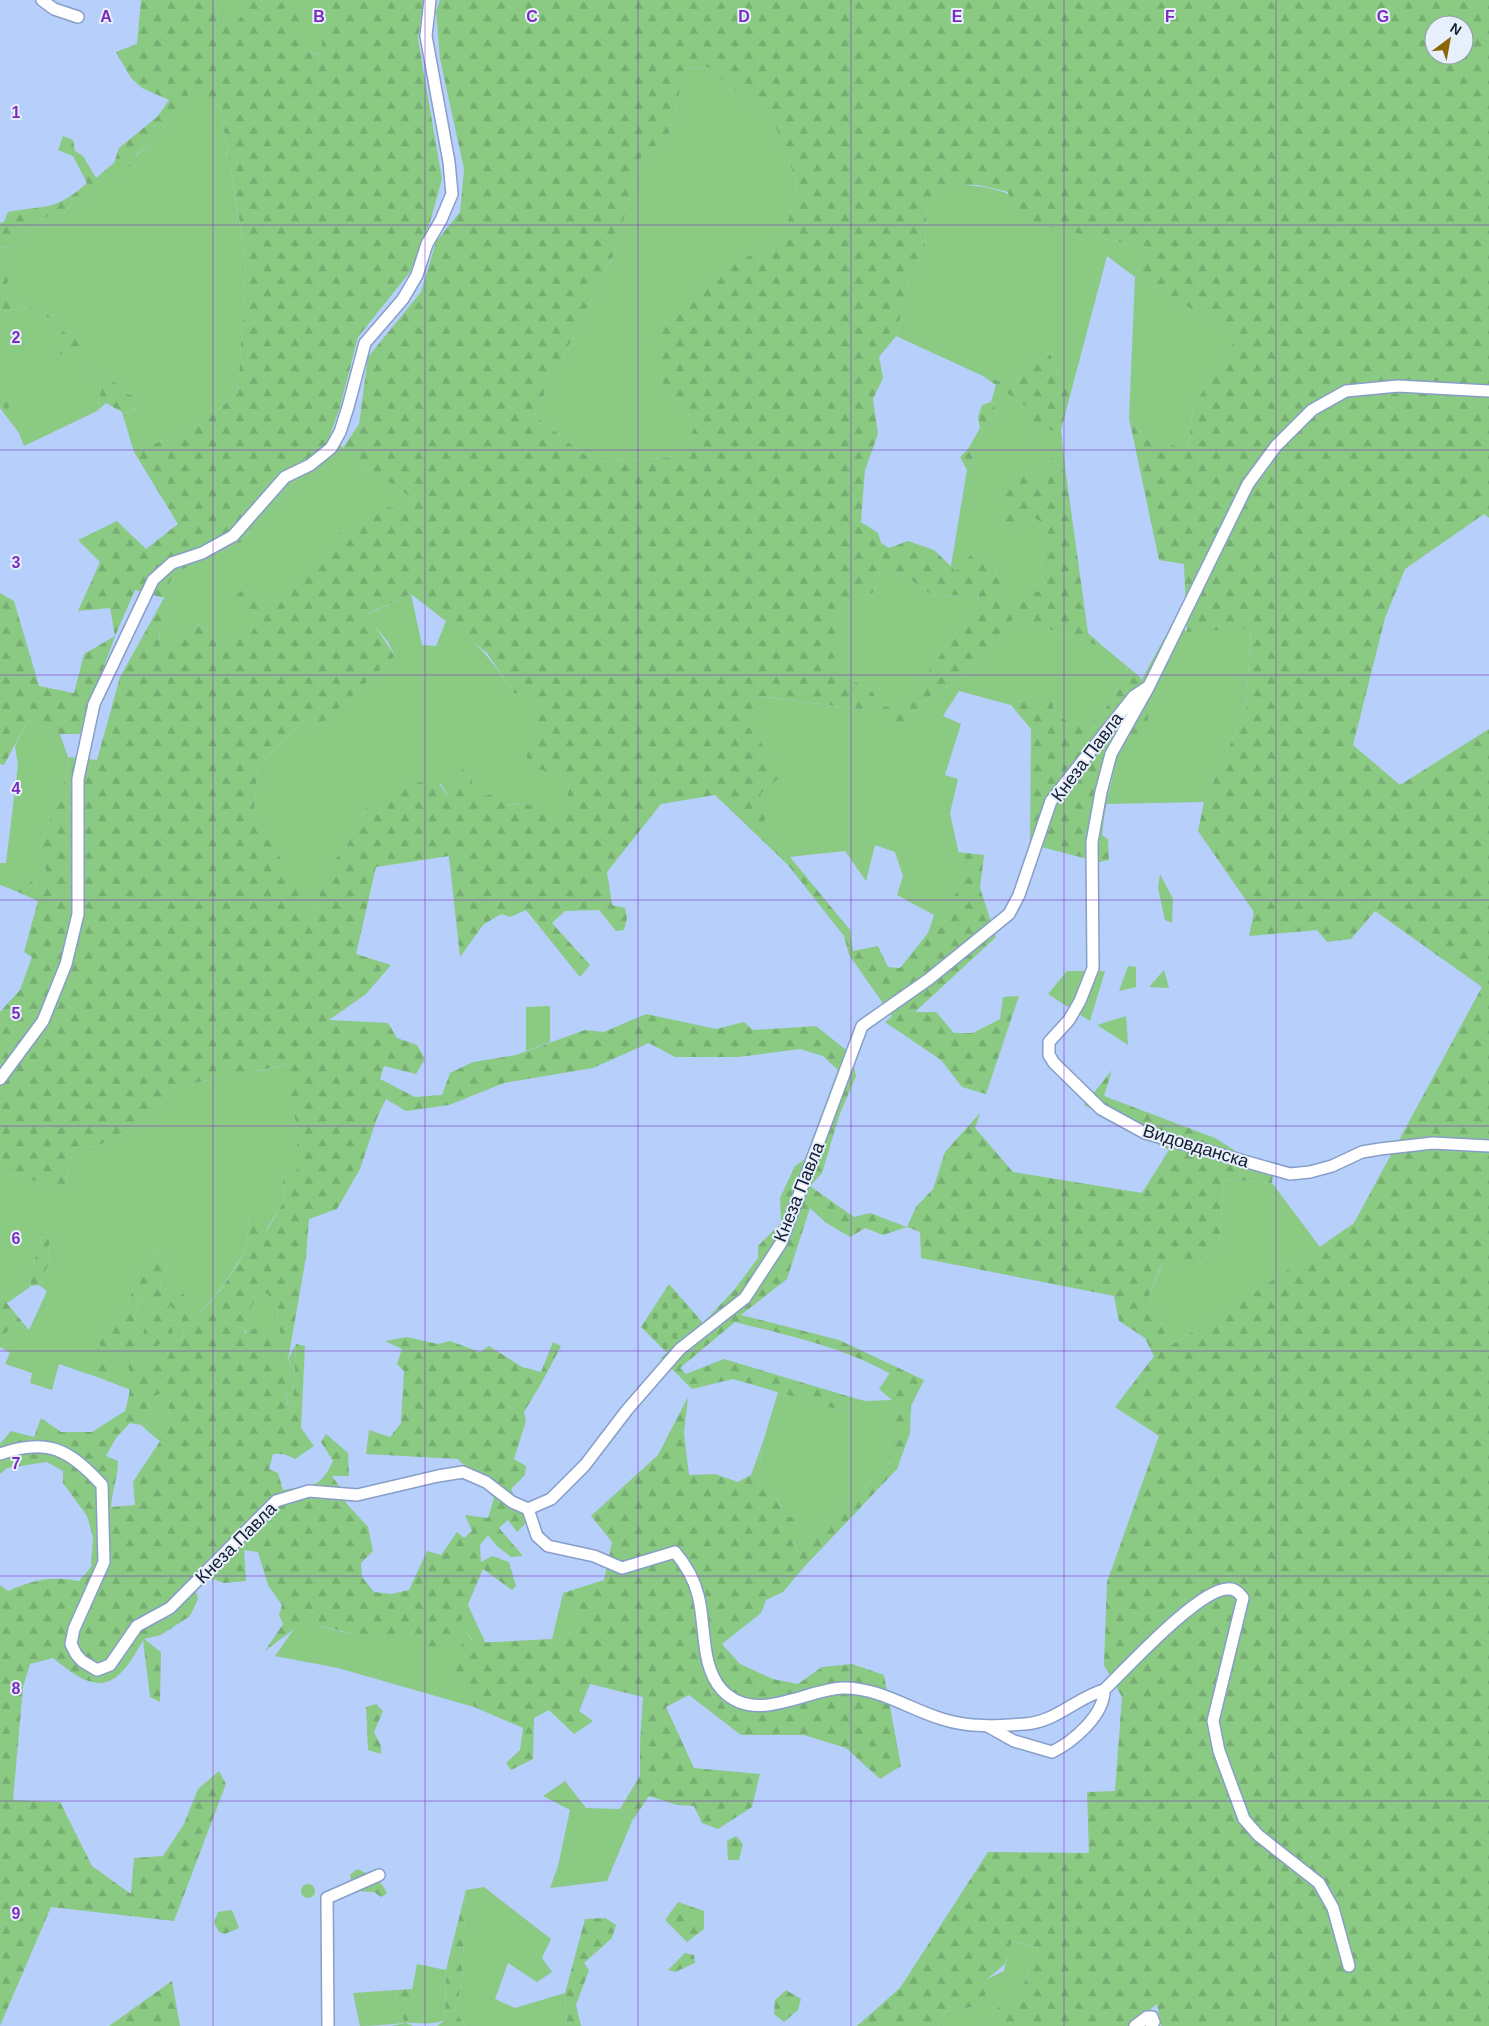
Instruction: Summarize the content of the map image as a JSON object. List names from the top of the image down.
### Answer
{
  "streets": {
    "street": ["Кнеза Павла", "Видовданска"]
  },
  "crossings": [
    ["Кнеза Павла", "Видовданска"]
  ],
  "north": "top right",
  "grid": {
    "columns": [
      "A",
      "B",
      "C",
      "D",
      "E",
      "F",
      "G"
    ],
    "rows": [
      "1",
      "2",
      "3",
      "4",
      "5",
      "6",
      "7",
      "8",
      "9"
    ]
  }
}
